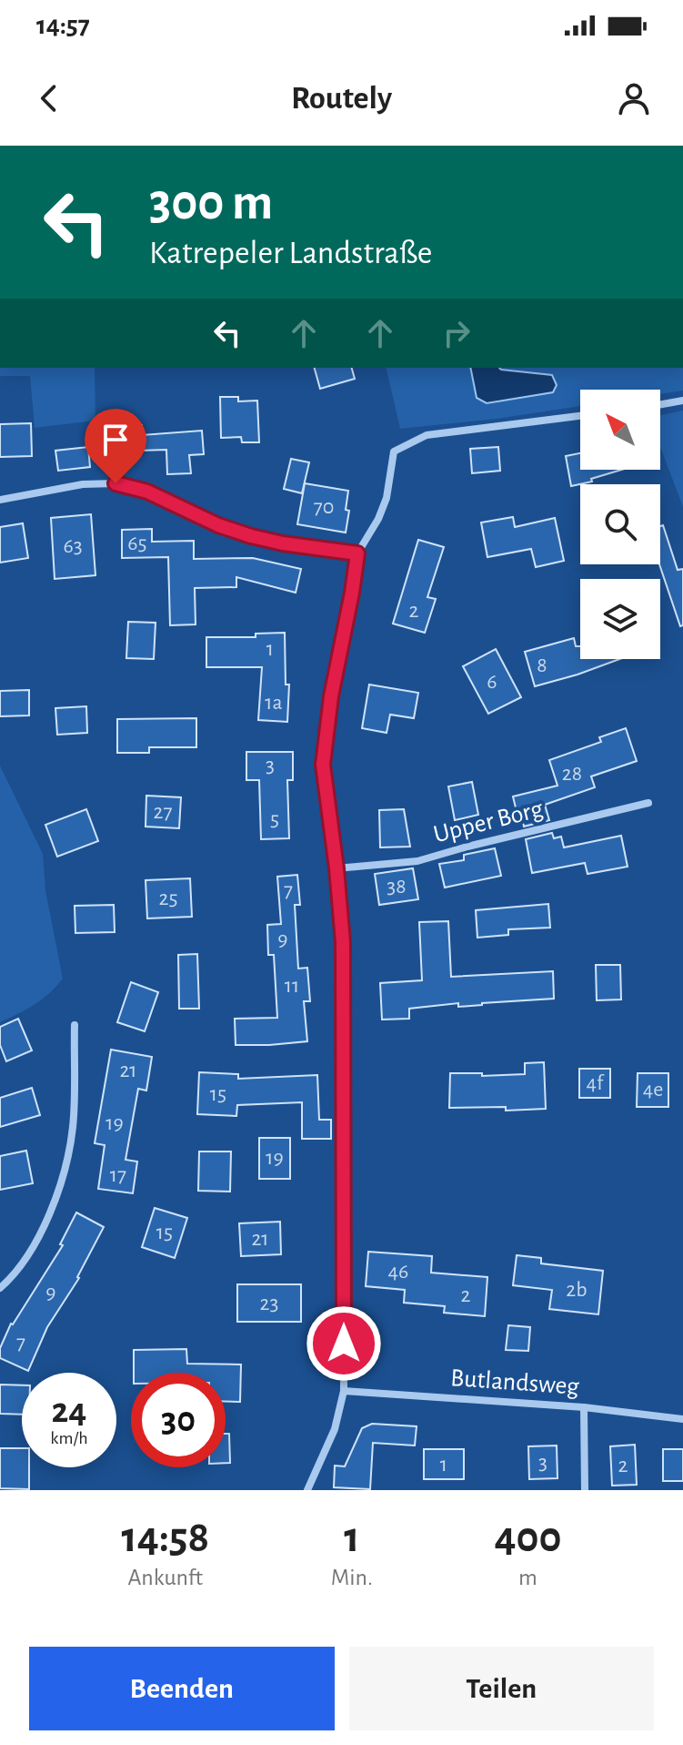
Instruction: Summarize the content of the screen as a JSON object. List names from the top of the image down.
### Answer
{
  "streets": {
    "street": ["Upper Borg", "Butlandsweg"]
  },
  "house_numbers": [
    "70",
    "65",
    "63",
    "2",
    "1",
    "8",
    "6",
    "1a",
    "3",
    "28",
    "27",
    "5",
    "38",
    "7",
    "25",
    "9",
    "11",
    "21",
    "4f",
    "4e",
    "15",
    "19",
    "19",
    "17",
    "15",
    "21",
    "46",
    "2b",
    "9",
    "2",
    "23",
    "7",
    "3",
    "1",
    "2"
  ],
  "north": "top left",
  "page": {
    "status": "14:57",
    "header": "Routely",
    "turn": ["300 m", "Katrepeler Landstraße"],
    "speed": "24 km/h",
    "limit": "30",
    "eta": [
      "14:58",
      "Ankunft",
      "1",
      "Min.",
      "400",
      "m"
    ],
    "buttons": ["Beenden", "Teilen"]
  }
}
